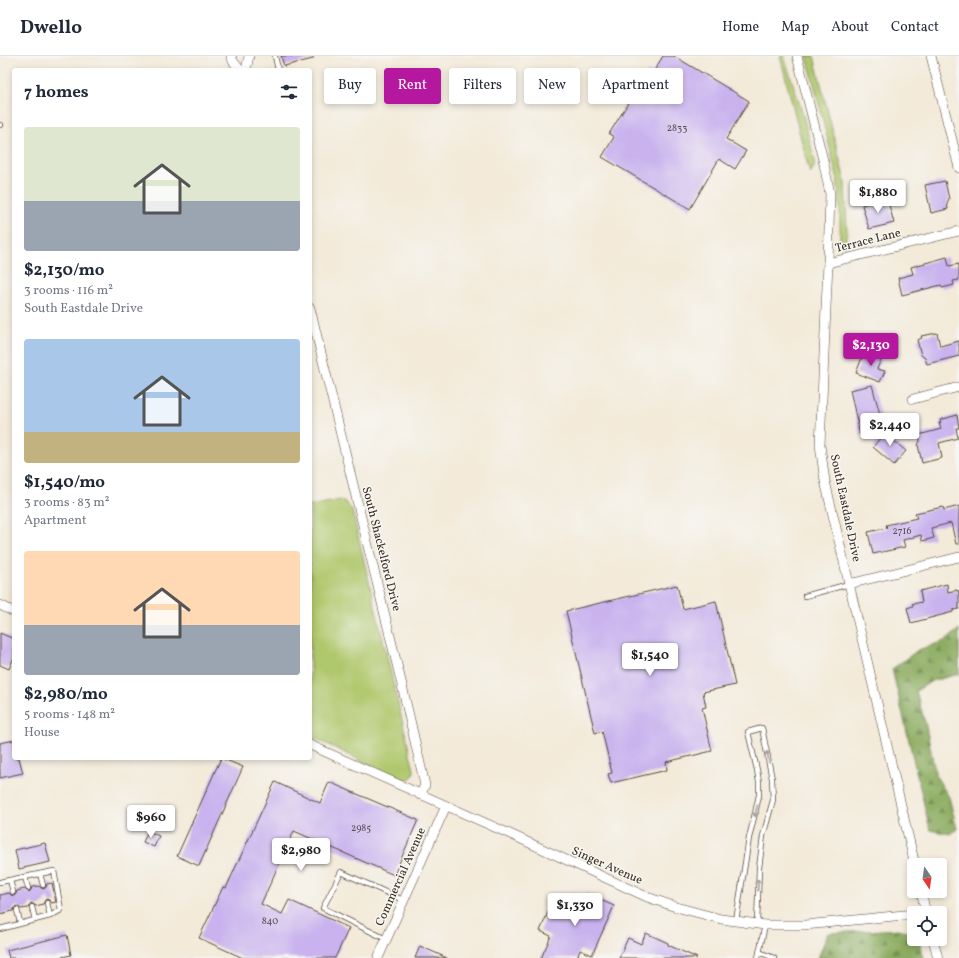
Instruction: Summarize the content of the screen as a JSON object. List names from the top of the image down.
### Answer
{
  "streets": {
    "street": [
      "Terrace Lane",
      "South Eastdale Drive",
      "South Shackelford Drive",
      "Singer Avenue",
      "Commercial Avenue"
    ]
  },
  "crossings": [
    ["Terrace Lane", "South Eastdale Drive"],
    ["South Shackelford Drive", "Singer Avenue"],
    ["Singer Avenue", "Commercial Avenue"]
  ],
  "house_numbers": [
    "2833",
    "2716",
    "2985",
    "840"
  ],
  "north": "bottom",
  "page": {
    "header": "Dwello",
    "nav": [
      "Home",
      "Map",
      "About",
      "Contact"
    ],
    "chip": [
      "Buy",
      "Rent",
      "Filters",
      "New",
      "Apartment"
    ],
    "heading": "7 homes",
    "list": [
      {
        "name": "$2,130/mo",
        "note": "3 rooms · 116 m² · South Eastdale Drive"
      },
      {
        "name": "$1,540/mo",
        "note": "3 rooms · 83 m² · Apartment"
      },
      {
        "name": "$2,980/mo",
        "note": "5 rooms · 148 m² · House"
      }
    ],
    "price": [
      "$1,880",
      "$2,130",
      "$2,440",
      "$1,540",
      "$960",
      "$2,980",
      "$1,330"
    ]
  }
}
